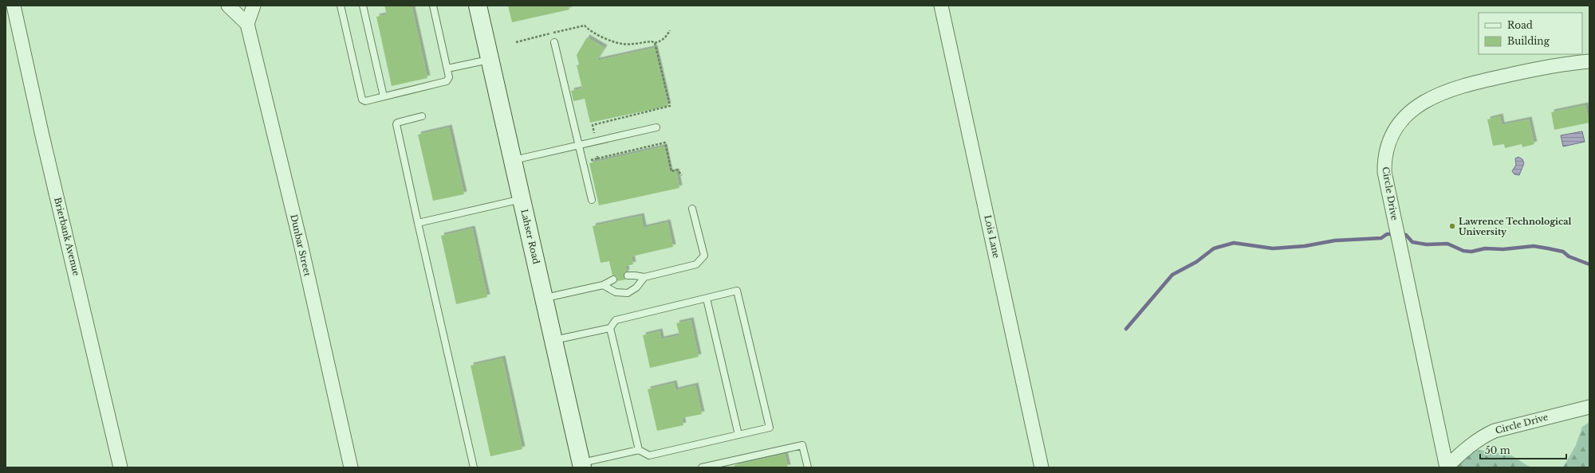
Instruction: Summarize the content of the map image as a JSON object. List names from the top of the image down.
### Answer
{
  "streets": {
    "main road": ["Lahser Road"],
    "street": [
      "Circle Drive",
      "Brierbank Avenue",
      "Lois Lane",
      "Dunbar Street"
    ]
  },
  "places": ["Lawrence Technological University"],
  "legend": ["Road", "Building"],
  "scale_bar": "50 m"
}
